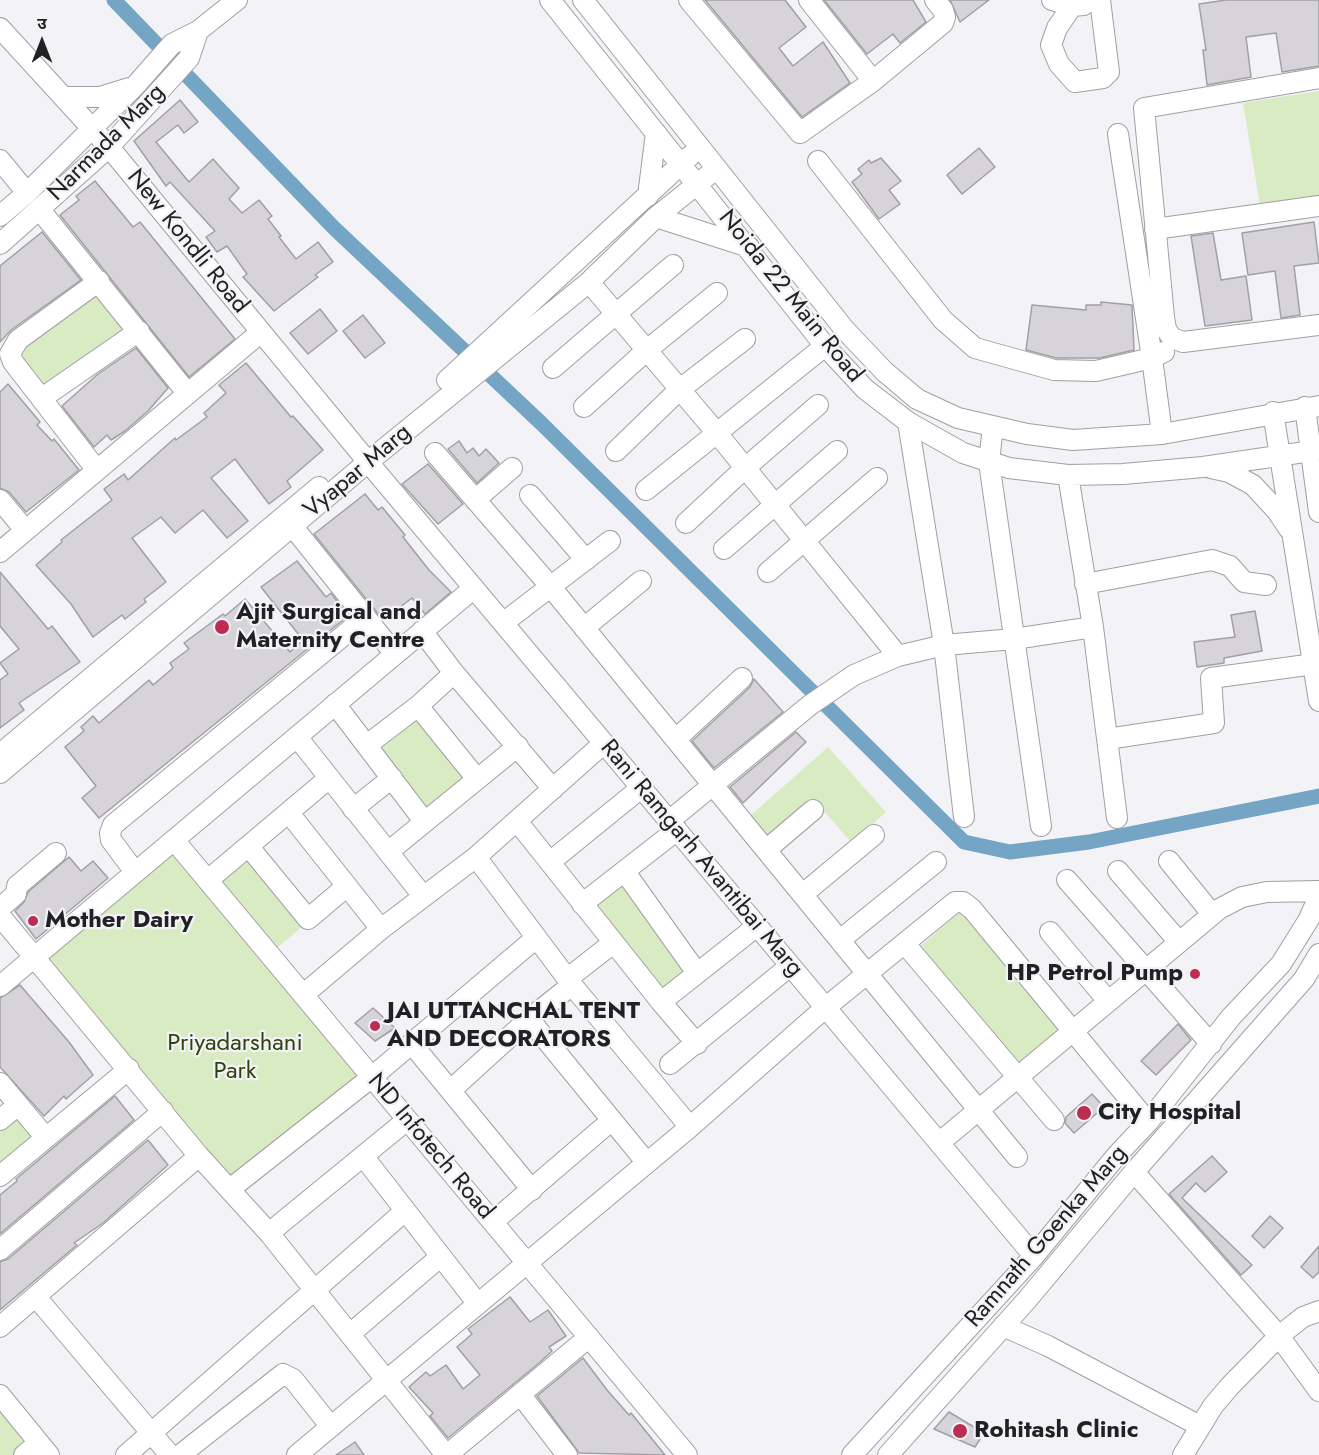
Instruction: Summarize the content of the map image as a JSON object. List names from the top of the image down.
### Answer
{
  "streets": {
    "street": [
      "Narmada Marg",
      "New Kondli Road",
      "Noida 22 Main Road",
      "Vyapar Marg",
      "Rani Ramgarh Avantibai Marg",
      "ND Infotech Road",
      "Ramnath Goenka Marg"
    ]
  },
  "crossings": [
    ["Narmada Marg", "New Kondli Road"],
    ["New Kondli Road", "Vyapar Marg"],
    ["New Kondli Road", "Rani Ramgarh Avantibai Marg"],
    ["Noida 22 Main Road", "Vyapar Marg"],
    ["Vyapar Marg", "Rani Ramgarh Avantibai Marg"],
    ["Rani Ramgarh Avantibai Marg", "Ramnath Goenka Marg"]
  ],
  "parks": ["Priyadarshani Park"],
  "places": [
    "Ajit Surgical and Maternity Centre",
    "Mother Dairy",
    "HP Petrol Pump",
    "JAI UTTANCHAL TENT AND DECORATORS",
    "City Hospital",
    "Rohitash Clinic"
  ],
  "north": "top"
}
